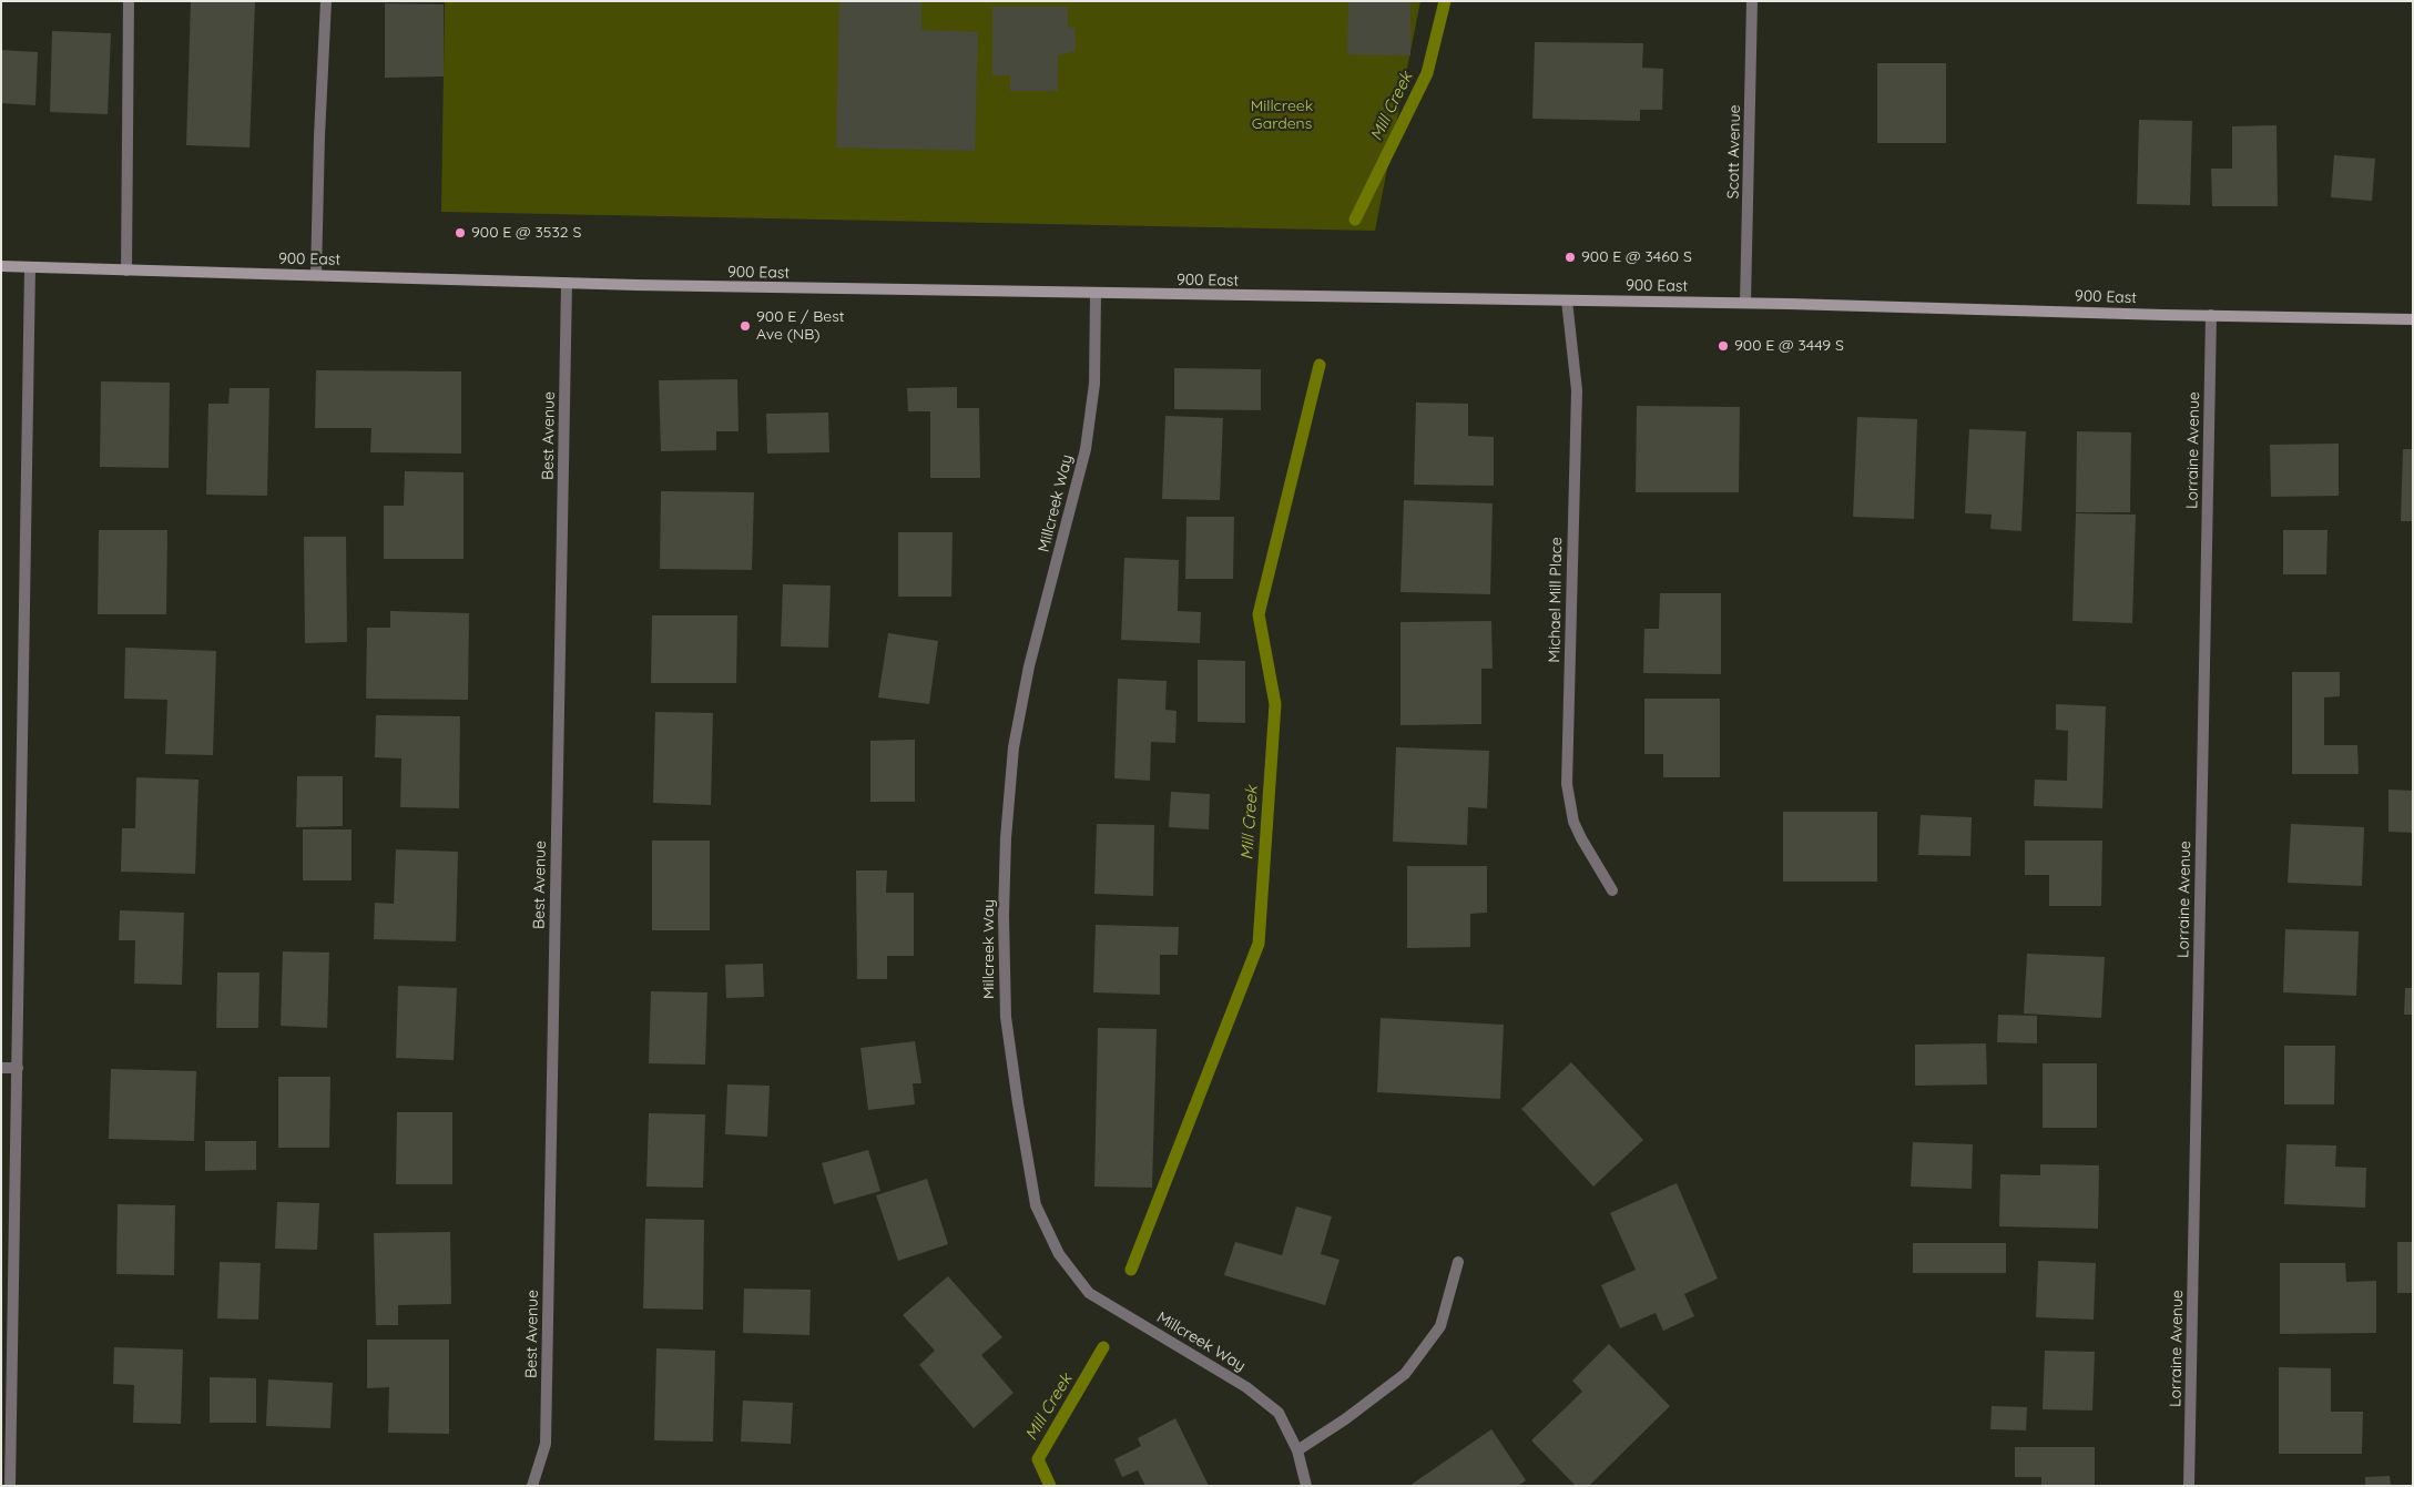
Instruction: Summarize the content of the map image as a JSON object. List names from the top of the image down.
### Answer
{
  "streets": {
    "main road": ["900 East"],
    "street": [
      "Scott Avenue",
      "Best Avenue",
      "Lorraine Avenue",
      "Millcreek Way",
      "Michael Mill Place"
    ]
  },
  "crossings": [
    ["Scott Avenue", "900 East"],
    ["900 East", "Best Avenue"],
    ["900 East", "Lorraine Avenue"],
    ["900 East", "Millcreek Way"],
    ["900 East", "Michael Mill Place"]
  ],
  "water": ["Mill Creek"],
  "parks": ["Millcreek Gardens"],
  "places": [
    "900 E @ 3532 S",
    "900 E @ 3460 S",
    "900 E / Best Ave (NB)",
    "900 E @ 3449 S"
  ]
}
